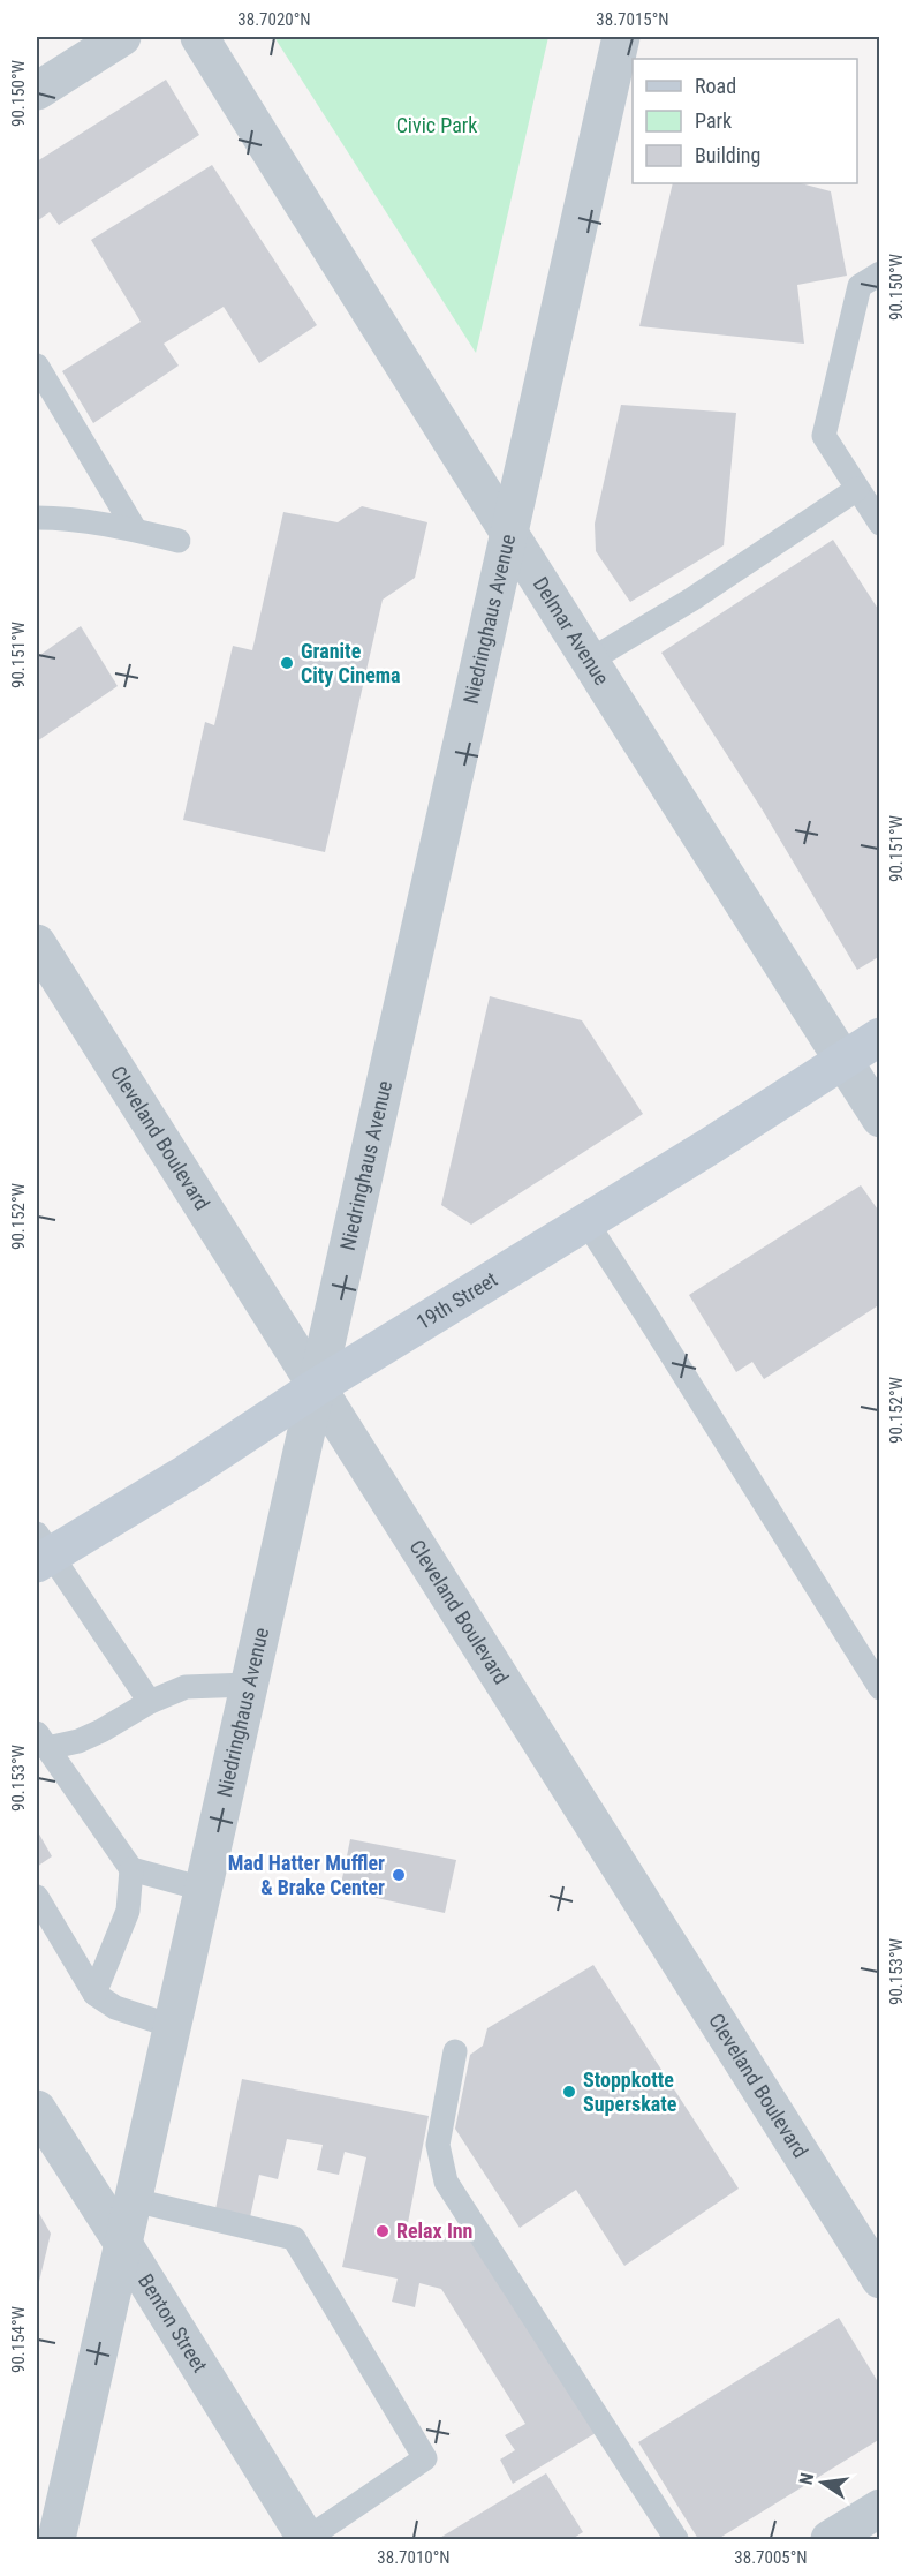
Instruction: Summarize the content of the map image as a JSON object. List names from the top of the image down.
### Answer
{
  "streets": {
    "main road": ["19th Street"],
    "street": [
      "Niedringhaus Avenue",
      "Delmar Avenue",
      "Cleveland Boulevard",
      "Benton Street"
    ]
  },
  "crossings": [
    ["Niedringhaus Avenue", "Delmar Avenue"],
    ["Niedringhaus Avenue", "Cleveland Boulevard"],
    ["Niedringhaus Avenue", "19th Street"],
    ["Niedringhaus Avenue", "Benton Street"],
    ["Delmar Avenue", "19th Street"],
    ["Cleveland Boulevard", "19th Street"]
  ],
  "parks": ["Civic Park"],
  "places": [
    "Granite City Cinema",
    "Mad Hatter Muffler & Brake Center",
    "Stoppkotte Superskate",
    "Relax Inn"
  ],
  "legend": ["Road", "Park", "Building"],
  "north": "left",
  "coordinates": [
    "38.7020°N",
    "38.7015°N",
    "90.150°W",
    "90.151°W",
    "90.152°W",
    "90.153°W",
    "90.154°W",
    "38.7010°N",
    "38.7005°N"
  ]
}
